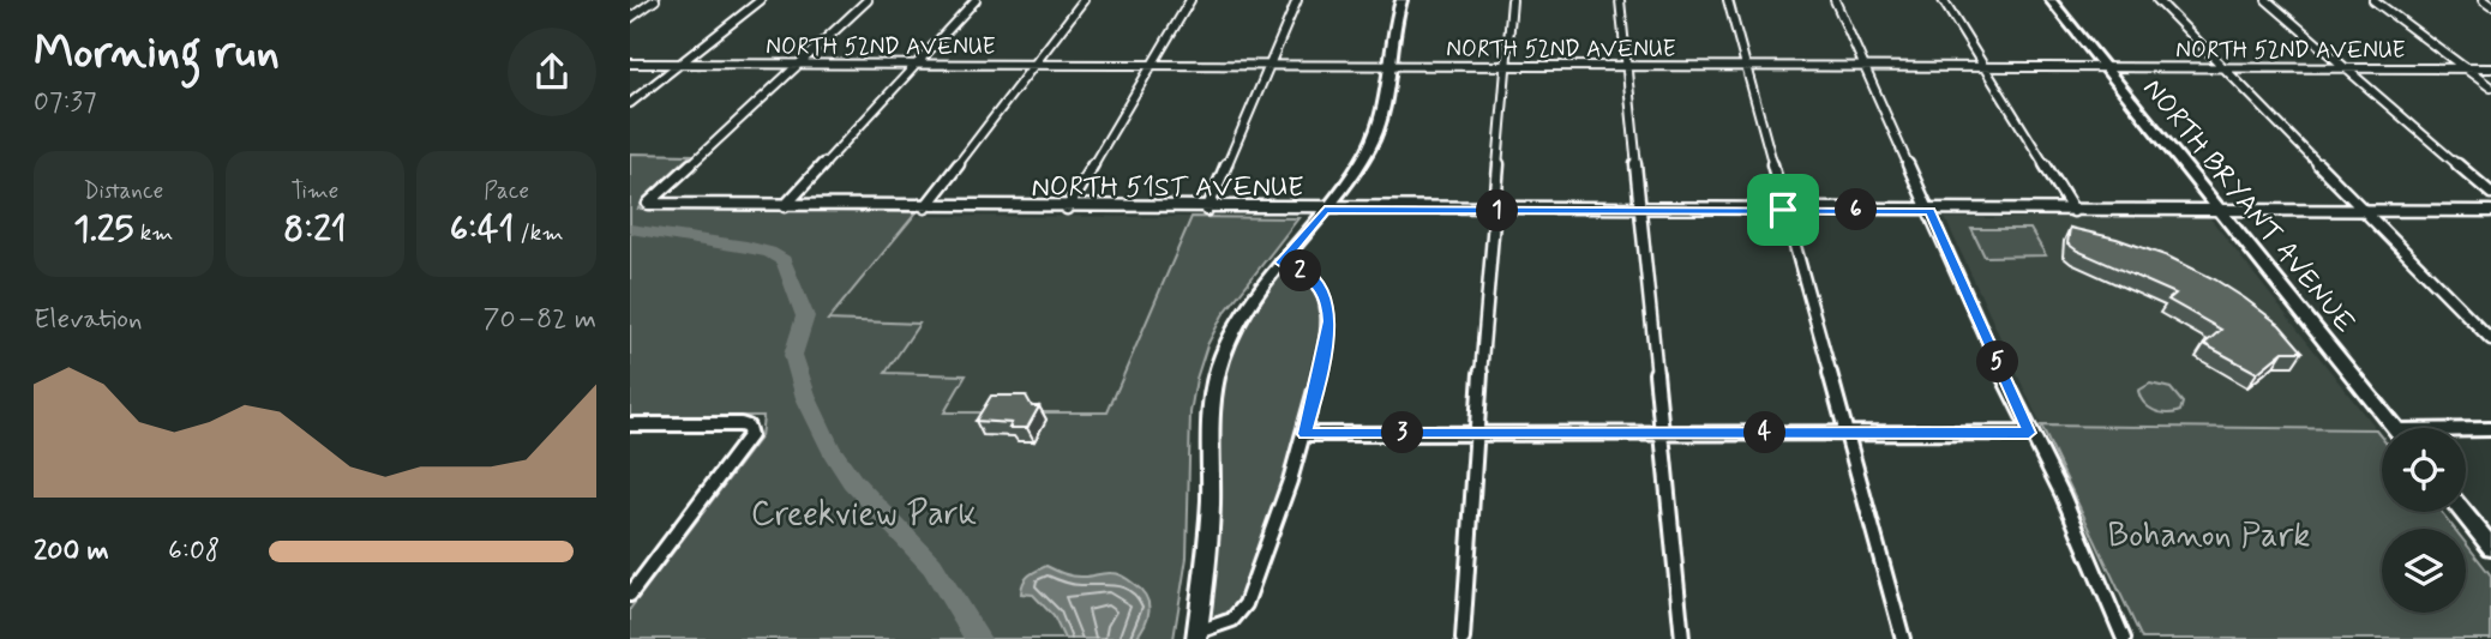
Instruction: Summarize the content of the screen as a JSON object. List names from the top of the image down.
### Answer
{
  "streets": {
    "street": ["NORTH 52ND AVENUE", "NORTH 51ST AVENUE", "NORTH BRYANT AVENUE"]
  },
  "crossings": [
    ["NORTH 52ND AVENUE", "NORTH 51ST AVENUE"],
    ["NORTH 52ND AVENUE", "NORTH BRYANT AVENUE"],
    ["NORTH 51ST AVENUE", "NORTH BRYANT AVENUE"]
  ],
  "parks": ["Creekview Park", "Bohanon Park"],
  "page": {
    "heading": ["Morning run", "07:37"],
    "stats": [
      ["Distance", "1.25 km"],
      ["Time", "8:21"],
      ["Pace", "6:41 /km"]
    ],
    "pins": [
      "6",
      "1",
      "2",
      "5",
      "3",
      "4"
    ],
    "chart": ["Elevation", "70–82 m"],
    "list": [
      {
        "name": "200 m",
        "note": "6:08"
      }
    ]
  }
}
